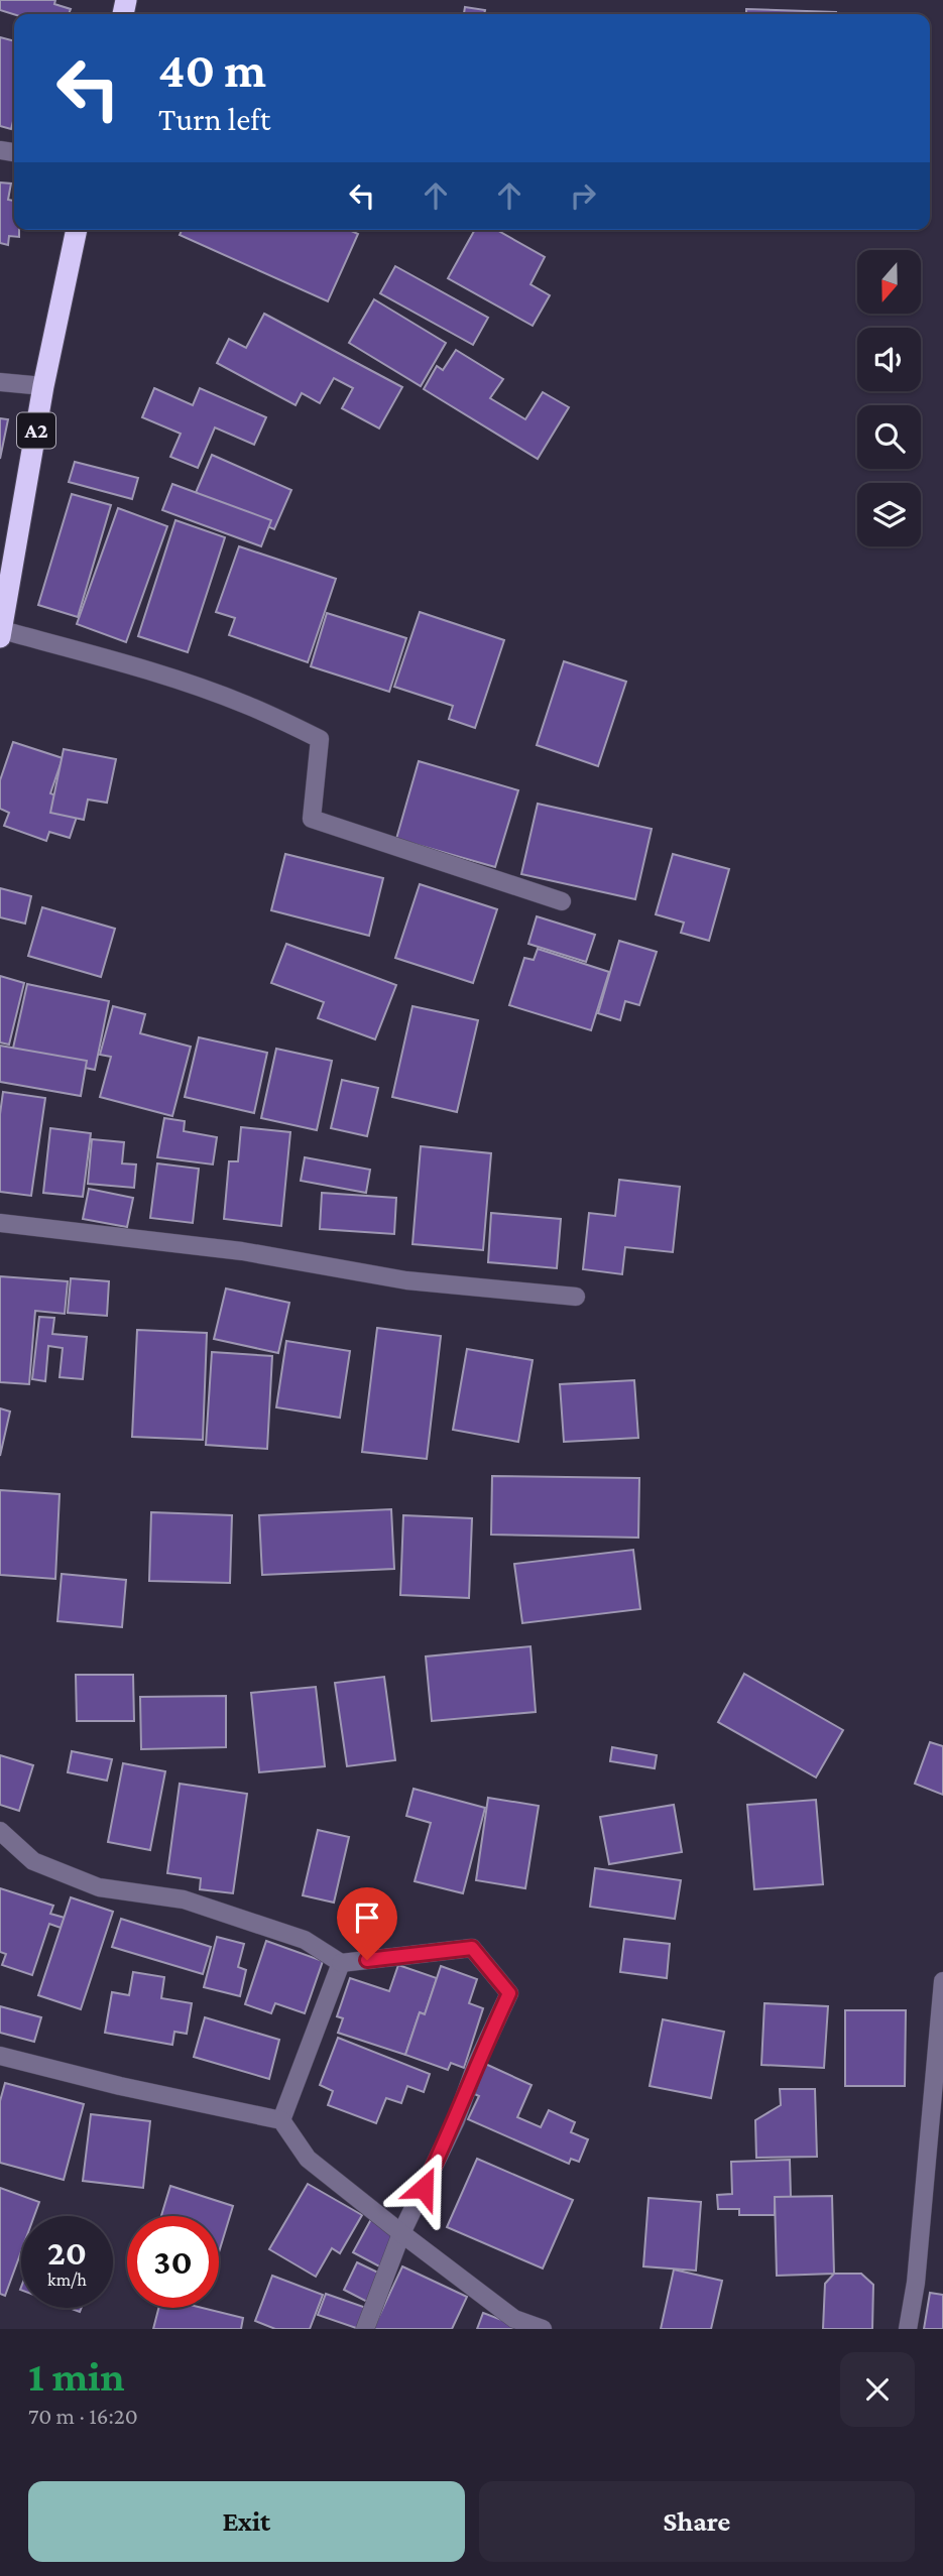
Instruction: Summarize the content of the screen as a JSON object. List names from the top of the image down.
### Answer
{
  "streets": {
    "highway": ["A2"]
  },
  "north": "bottom",
  "page": {
    "turn": ["40 m", "Turn left"],
    "speed": "20 km/h",
    "limit": "30",
    "heading": ["1 min", "70 m · 16:20"],
    "buttons": ["Exit", "Share"]
  }
}
